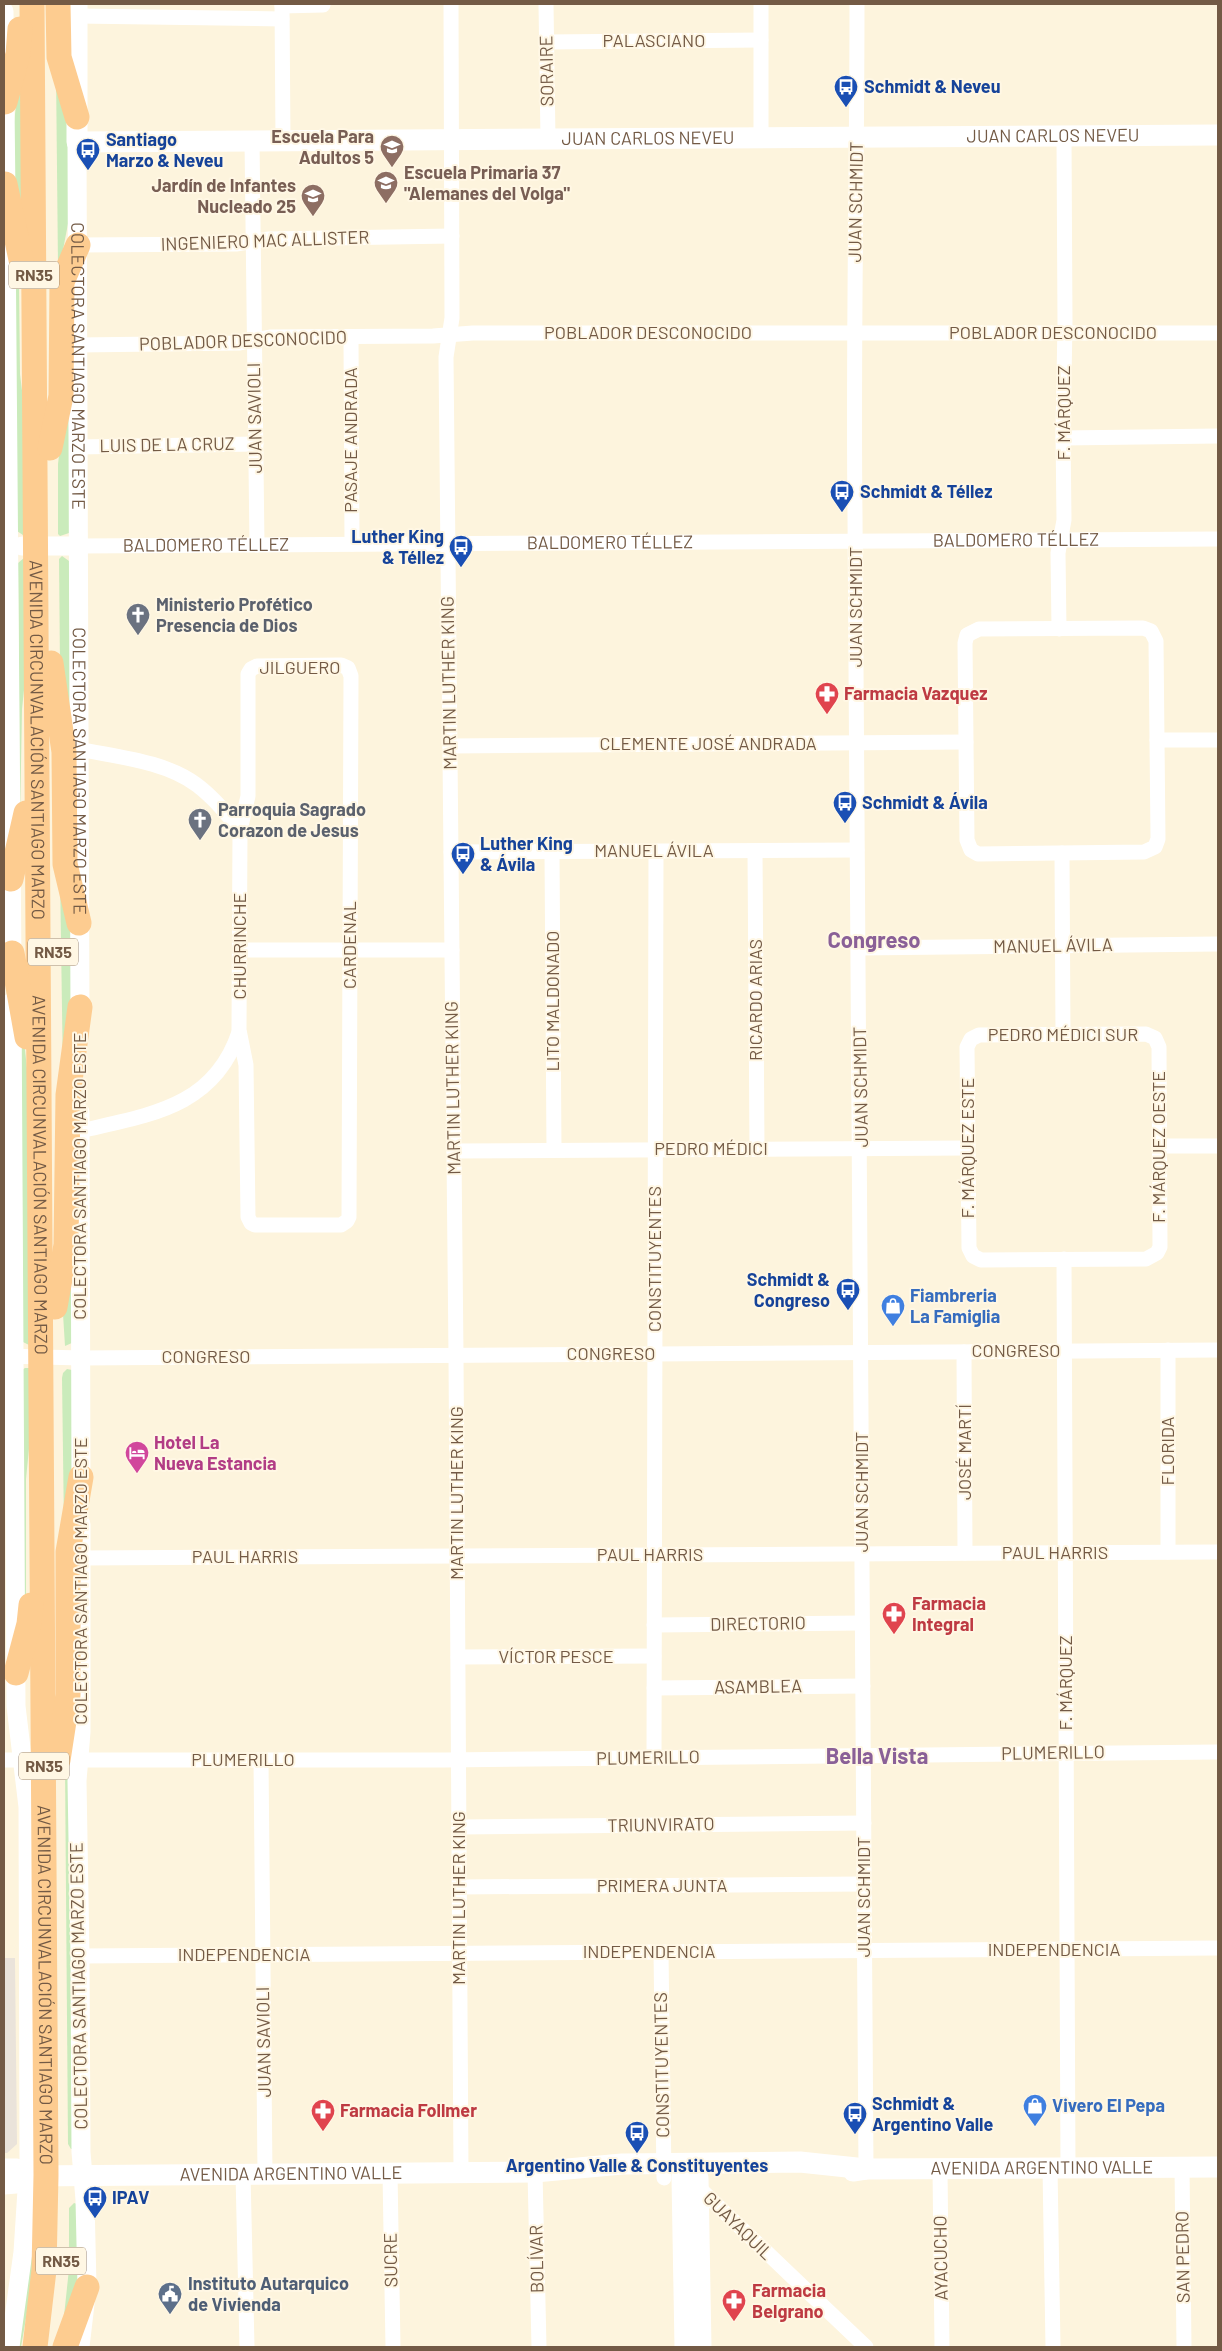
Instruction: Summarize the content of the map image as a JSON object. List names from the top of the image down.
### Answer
{
  "streets": {
    "highway": ["RN35", "AVENIDA CIRCUNVALACIÓN SANTIAGO MARZO"],
    "main road": ["JUAN CARLOS NEVEU", "COLECTORA SANTIAGO MARZO ESTE", "AVENIDA ARGENTINO VALLE"],
    "street": [
      "PALASCIANO",
      "SORAIRE",
      "JUAN SCHMIDT",
      "INGENIERO MAC ALLISTER",
      "POBLADOR DESCONOCIDO",
      "F. MÁRQUEZ",
      "JUAN SAVIOLI",
      "PASAJE ANDRADA",
      "LUIS DE LA CRUZ",
      "BALDOMERO TÉLLEZ",
      "JILGUERO",
      "MARTIN LUTHER KING",
      "CLEMENTE JOSÉ ANDRADA",
      "MANUEL ÁVILA",
      "CARDENAL",
      "CHURRINCHE",
      "RICARDO ARIAS",
      "LITO MALDONADO",
      "PEDRO MÉDICI SUR",
      "F. MÁRQUEZ OESTE",
      "F. MÁRQUEZ ESTE",
      "PEDRO MÉDICI",
      "CONSTITUYENTES",
      "CONGRESO",
      "FLORIDA",
      "JOSÉ MARTÍ",
      "PAUL HARRIS",
      "DIRECTORIO",
      "VÍCTOR PESCE",
      "ASAMBLEA",
      "PLUMERILLO",
      "TRIUNVIRATO",
      "PRIMERA JUNTA",
      "INDEPENDENCIA",
      "GUAYAQUIL",
      "SAN PEDRO",
      "AYACUCHO",
      "BOLÍVAR",
      "SUCRE"
    ]
  },
  "crossings": [
    ["PALASCIANO", "SORAIRE"],
    ["SORAIRE", "JUAN CARLOS NEVEU"],
    ["JUAN CARLOS NEVEU", "JUAN SCHMIDT"],
    ["JUAN CARLOS NEVEU", "COLECTORA SANTIAGO MARZO ESTE"],
    ["JUAN CARLOS NEVEU", "F. MÁRQUEZ"],
    ["JUAN CARLOS NEVEU", "JUAN SAVIOLI"],
    ["JUAN CARLOS NEVEU", "MARTIN LUTHER KING"],
    ["JUAN SCHMIDT", "POBLADOR DESCONOCIDO"],
    ["JUAN SCHMIDT", "BALDOMERO TÉLLEZ"],
    ["JUAN SCHMIDT", "CLEMENTE JOSÉ ANDRADA"],
    ["JUAN SCHMIDT", "MANUEL ÁVILA"],
    ["JUAN SCHMIDT", "PEDRO MÉDICI"],
    ["JUAN SCHMIDT", "CONGRESO"],
    ["JUAN SCHMIDT", "PAUL HARRIS"],
    ["JUAN SCHMIDT", "DIRECTORIO"],
    ["JUAN SCHMIDT", "ASAMBLEA"],
    ["JUAN SCHMIDT", "PLUMERILLO"],
    ["JUAN SCHMIDT", "TRIUNVIRATO"],
    ["JUAN SCHMIDT", "PRIMERA JUNTA"],
    ["JUAN SCHMIDT", "INDEPENDENCIA"],
    ["JUAN SCHMIDT", "AVENIDA ARGENTINO VALLE"],
    ["INGENIERO MAC ALLISTER", "COLECTORA SANTIAGO MARZO ESTE"],
    ["INGENIERO MAC ALLISTER", "JUAN SAVIOLI"],
    ["INGENIERO MAC ALLISTER", "MARTIN LUTHER KING"],
    ["POBLADOR DESCONOCIDO", "COLECTORA SANTIAGO MARZO ESTE"],
    ["POBLADOR DESCONOCIDO", "F. MÁRQUEZ"],
    ["POBLADOR DESCONOCIDO", "JUAN SAVIOLI"],
    ["POBLADOR DESCONOCIDO", "PASAJE ANDRADA"],
    ["POBLADOR DESCONOCIDO", "MARTIN LUTHER KING"],
    ["COLECTORA SANTIAGO MARZO ESTE", "LUIS DE LA CRUZ"],
    ["COLECTORA SANTIAGO MARZO ESTE", "BALDOMERO TÉLLEZ"],
    ["COLECTORA SANTIAGO MARZO ESTE", "AVENIDA CIRCUNVALACIÓN SANTIAGO MARZO"],
    ["COLECTORA SANTIAGO MARZO ESTE", "CONGRESO"],
    ["COLECTORA SANTIAGO MARZO ESTE", "PAUL HARRIS"],
    ["COLECTORA SANTIAGO MARZO ESTE", "PLUMERILLO"],
    ["COLECTORA SANTIAGO MARZO ESTE", "INDEPENDENCIA"],
    ["COLECTORA SANTIAGO MARZO ESTE", "AVENIDA ARGENTINO VALLE"],
    ["F. MÁRQUEZ", "BALDOMERO TÉLLEZ"],
    ["F. MÁRQUEZ", "F. MÁRQUEZ OESTE"],
    ["F. MÁRQUEZ", "F. MÁRQUEZ ESTE"],
    ["F. MÁRQUEZ", "CONGRESO"],
    ["F. MÁRQUEZ", "PAUL HARRIS"],
    ["F. MÁRQUEZ", "PLUMERILLO"],
    ["F. MÁRQUEZ", "INDEPENDENCIA"],
    ["F. MÁRQUEZ", "AVENIDA ARGENTINO VALLE"],
    ["JUAN SAVIOLI", "LUIS DE LA CRUZ"],
    ["JUAN SAVIOLI", "BALDOMERO TÉLLEZ"],
    ["JUAN SAVIOLI", "PLUMERILLO"],
    ["JUAN SAVIOLI", "INDEPENDENCIA"],
    ["JUAN SAVIOLI", "AVENIDA ARGENTINO VALLE"],
    ["PASAJE ANDRADA", "BALDOMERO TÉLLEZ"],
    ["BALDOMERO TÉLLEZ", "MARTIN LUTHER KING"],
    ["BALDOMERO TÉLLEZ", "AVENIDA CIRCUNVALACIÓN SANTIAGO MARZO"],
    ["JILGUERO", "CARDENAL"],
    ["JILGUERO", "CHURRINCHE"],
    ["MARTIN LUTHER KING", "CLEMENTE JOSÉ ANDRADA"],
    ["MARTIN LUTHER KING", "MANUEL ÁVILA"],
    ["MARTIN LUTHER KING", "PEDRO MÉDICI"],
    ["MARTIN LUTHER KING", "CONGRESO"],
    ["MARTIN LUTHER KING", "PAUL HARRIS"],
    ["MARTIN LUTHER KING", "VÍCTOR PESCE"],
    ["MARTIN LUTHER KING", "PLUMERILLO"],
    ["MARTIN LUTHER KING", "TRIUNVIRATO"],
    ["MARTIN LUTHER KING", "PRIMERA JUNTA"],
    ["MARTIN LUTHER KING", "INDEPENDENCIA"],
    ["MARTIN LUTHER KING", "AVENIDA ARGENTINO VALLE"],
    ["AVENIDA CIRCUNVALACIÓN SANTIAGO MARZO", "CONGRESO"],
    ["AVENIDA CIRCUNVALACIÓN SANTIAGO MARZO", "PLUMERILLO"],
    ["AVENIDA CIRCUNVALACIÓN SANTIAGO MARZO", "AVENIDA ARGENTINO VALLE"],
    ["MANUEL ÁVILA", "RICARDO ARIAS"],
    ["MANUEL ÁVILA", "LITO MALDONADO"],
    ["MANUEL ÁVILA", "CONSTITUYENTES"],
    ["CARDENAL", "CHURRINCHE"],
    ["RICARDO ARIAS", "PEDRO MÉDICI"],
    ["LITO MALDONADO", "PEDRO MÉDICI"],
    ["PEDRO MÉDICI SUR", "F. MÁRQUEZ OESTE"],
    ["PEDRO MÉDICI SUR", "F. MÁRQUEZ ESTE"],
    ["F. MÁRQUEZ OESTE", "F. MÁRQUEZ ESTE"],
    ["F. MÁRQUEZ ESTE", "PEDRO MÉDICI"],
    ["PEDRO MÉDICI", "CONSTITUYENTES"],
    ["CONSTITUYENTES", "CONGRESO"],
    ["CONSTITUYENTES", "PAUL HARRIS"],
    ["CONSTITUYENTES", "DIRECTORIO"],
    ["CONSTITUYENTES", "VÍCTOR PESCE"],
    ["CONSTITUYENTES", "ASAMBLEA"],
    ["CONSTITUYENTES", "PLUMERILLO"],
    ["CONSTITUYENTES", "INDEPENDENCIA"],
    ["CONSTITUYENTES", "AVENIDA ARGENTINO VALLE"],
    ["CONSTITUYENTES", "GUAYAQUIL"],
    ["CONGRESO", "FLORIDA"],
    ["CONGRESO", "JOSÉ MARTÍ"],
    ["FLORIDA", "PAUL HARRIS"],
    ["JOSÉ MARTÍ", "PAUL HARRIS"],
    ["AVENIDA ARGENTINO VALLE", "GUAYAQUIL"],
    ["AVENIDA ARGENTINO VALLE", "SAN PEDRO"],
    ["AVENIDA ARGENTINO VALLE", "AYACUCHO"],
    ["AVENIDA ARGENTINO VALLE", "BOLÍVAR"],
    ["AVENIDA ARGENTINO VALLE", "SUCRE"]
  ],
  "districts": ["Congreso", "Bella Vista"],
  "places": {
    "bus stop": [
      "Schmidt & Neveu",
      "Santiago Marzo & Neveu",
      "Schmidt & Téllez",
      "Luther King & Téllez",
      "Schmidt & Ávila",
      "Luther King & Ávila",
      "Schmidt & Congreso",
      "Schmidt & Argentino Valle",
      "Argentino Valle & Constituyentes",
      "IPAV"
    ],
    "school or university": ["Escuela Para Adultos 5", "Escuela Primaria 37 \"Alemanes del Volga\"", "Jardín de Infantes Nucleado 25"],
    "church": ["Ministerio Profético Presencia de Dios", "Parroquia Sagrado Corazon de Jesus"],
    "pharmacy": [
      "Farmacia Vazquez",
      "Farmacia Integral",
      "Farmacia Follmer",
      "Farmacia Belgrano"
    ],
    "shop": ["Fiambreria La Famiglia", "Vivero El Pepa"],
    "hotel": ["Hotel La Nueva Estancia"],
    "public building": ["Instituto Autarquico de Vivienda"]
  }
}
